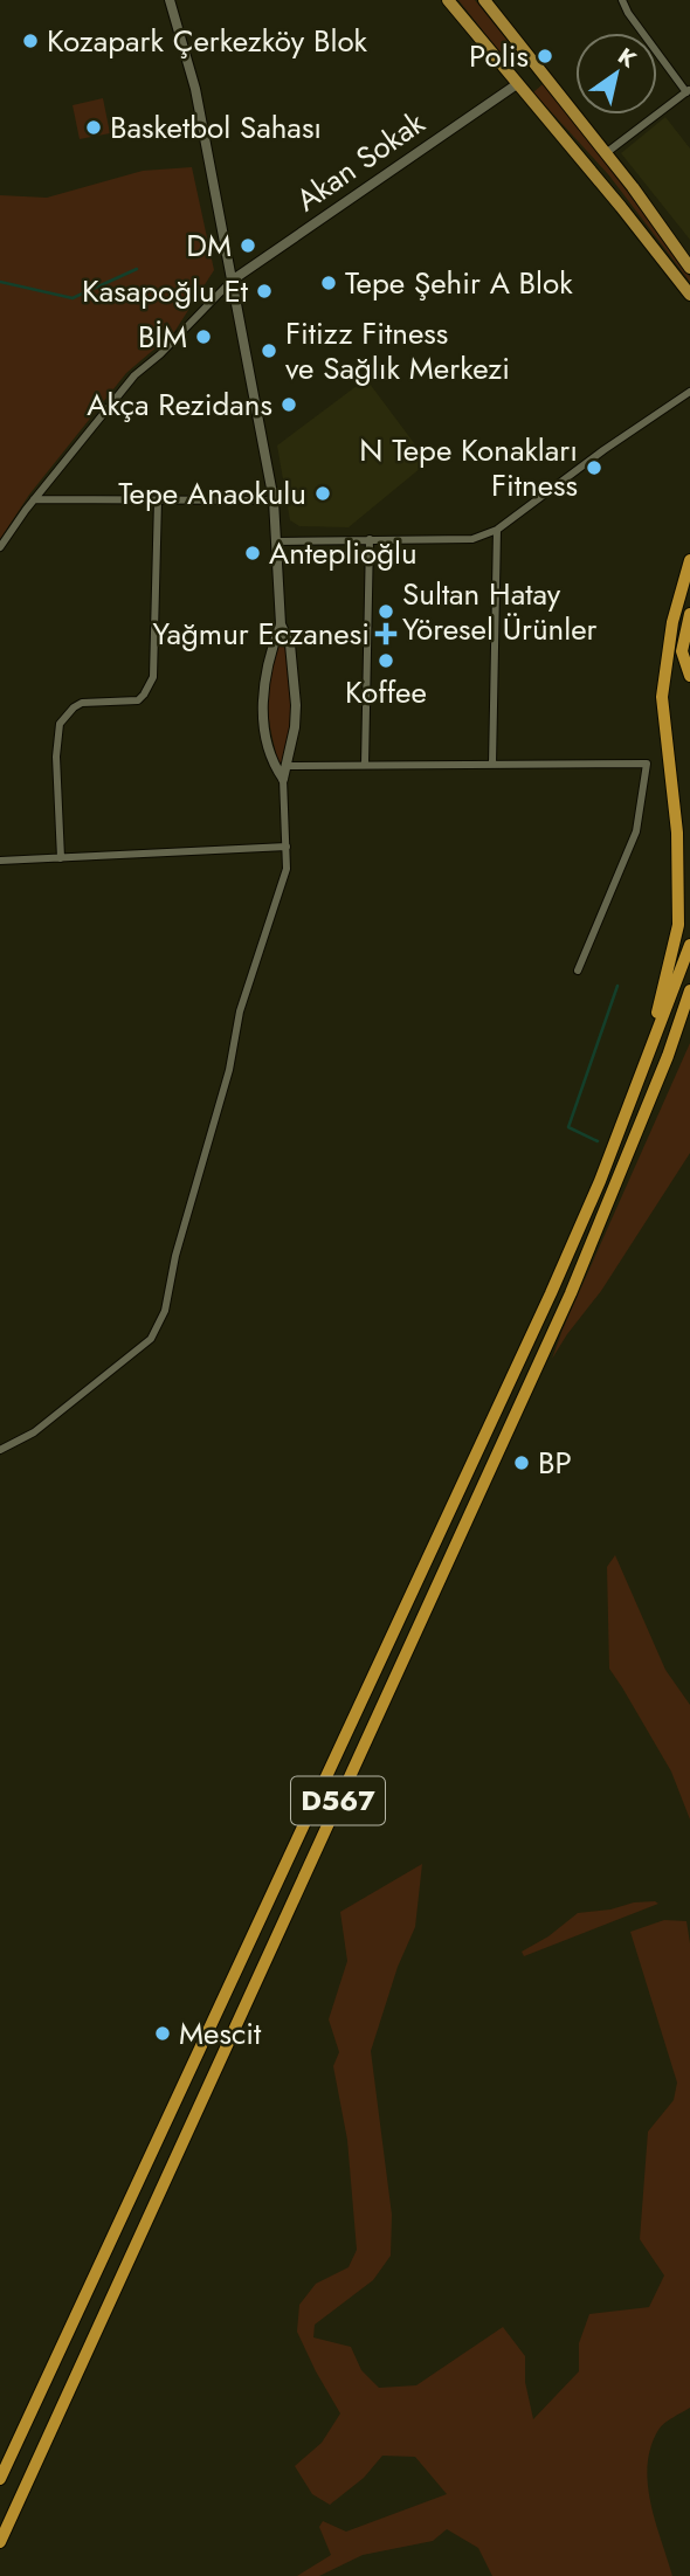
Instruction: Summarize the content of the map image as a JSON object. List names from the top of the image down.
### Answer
{
  "streets": {
    "highway": ["D567"],
    "street": ["Akan Sokak"]
  },
  "places": {
    "other": [
      "Kozapark Çerkezköy Blok",
      "Polis",
      "Basketbol Sahası",
      "DM",
      "Tepe Şehir A Blok",
      "Kasapoğlu Et",
      "BİM",
      "Fitizz Fitness ve Sağlık Merkezi",
      "Akça Rezidans",
      "N Tepe Konakları Fitness",
      "Tepe Anaokulu",
      "Anteplioğlu",
      "Sultan Hatay Yöresel Ürünler",
      "Koffee",
      "BP",
      "Mescit"
    ],
    "health": ["Yağmur Eczanesi"]
  },
  "north": "top right"
}
